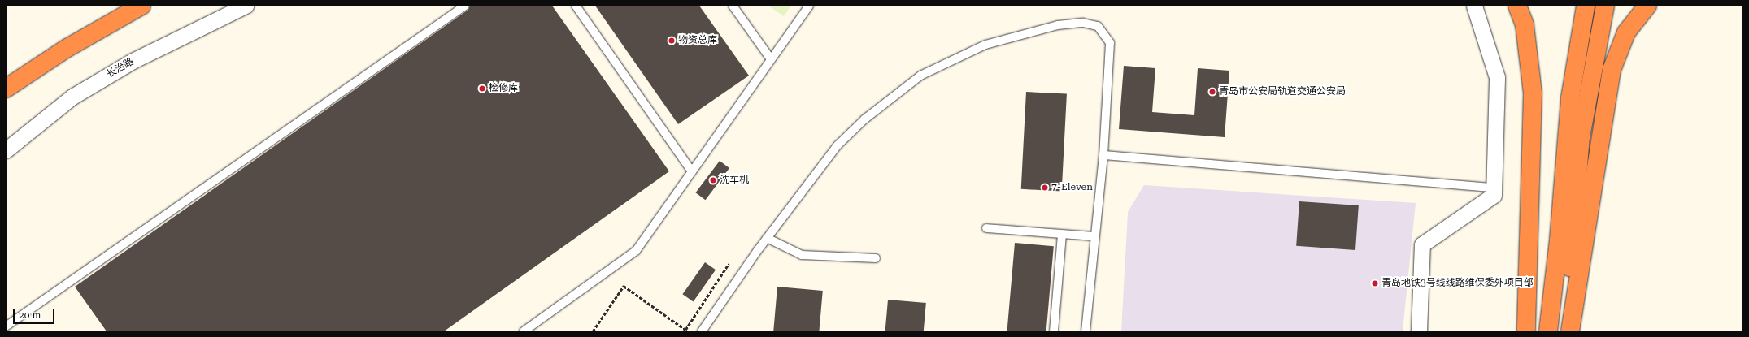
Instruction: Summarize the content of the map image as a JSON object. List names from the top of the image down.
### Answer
{
  "streets": {
    "street": ["长治路"]
  },
  "places": [
    "物资总库",
    "检修库",
    "青岛市公安局轨道交通公安局",
    "洗车机",
    "7-Eleven",
    "青岛地铁3号线线路维保委外项目部"
  ],
  "scale_bar": "20 m"
}
